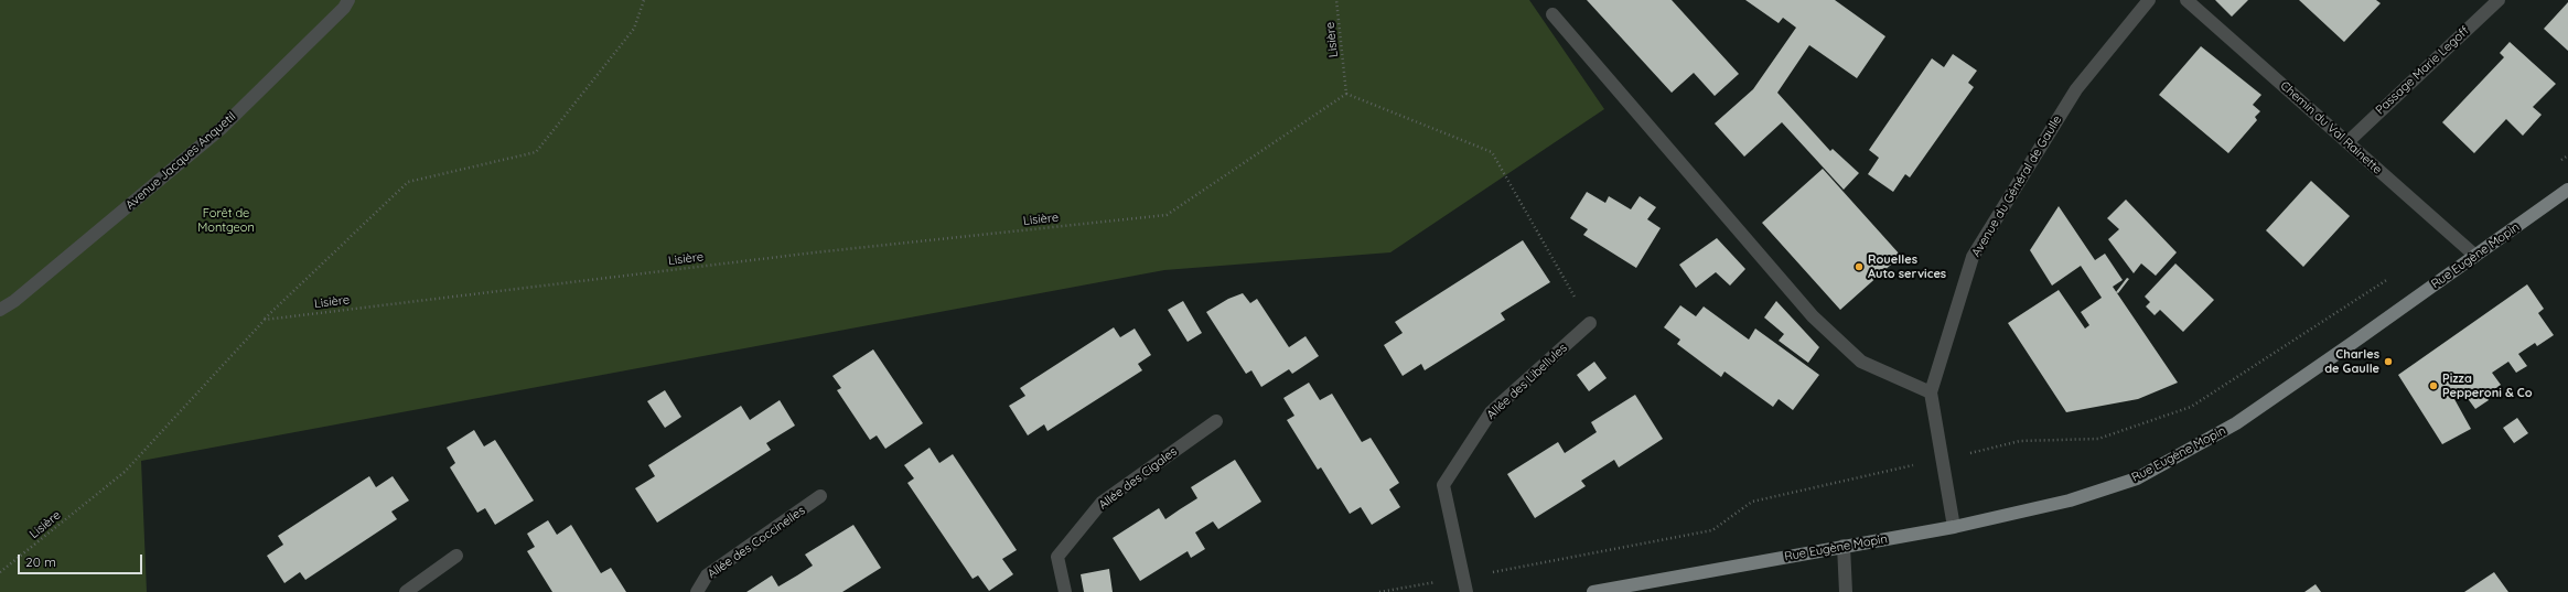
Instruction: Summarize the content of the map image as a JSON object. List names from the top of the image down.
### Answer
{
  "streets": {
    "main road": ["Rue Eugène Mopin"],
    "street": [
      "Passage Marie Legoff",
      "Chemin du Val Rainette",
      "Avenue Jacques Anquetil",
      "Avenue du Général de Gaulle",
      "Allée des Libellules",
      "Allée des Cigales",
      "Allée des Coccinelles"
    ],
    "path": ["Lisière"]
  },
  "crossings": [
    ["Passage Marie Legoff", "Chemin du Val Rainette"],
    ["Chemin du Val Rainette", "Rue Eugène Mopin"],
    ["Avenue du Général de Gaulle", "Rue Eugène Mopin"]
  ],
  "parks": ["Forêt de Montgeon"],
  "places": ["Rouelles Auto services", "Charles de Gaulle", "Pizza Pepperoni & Co"],
  "scale_bar": "20 m"
}
